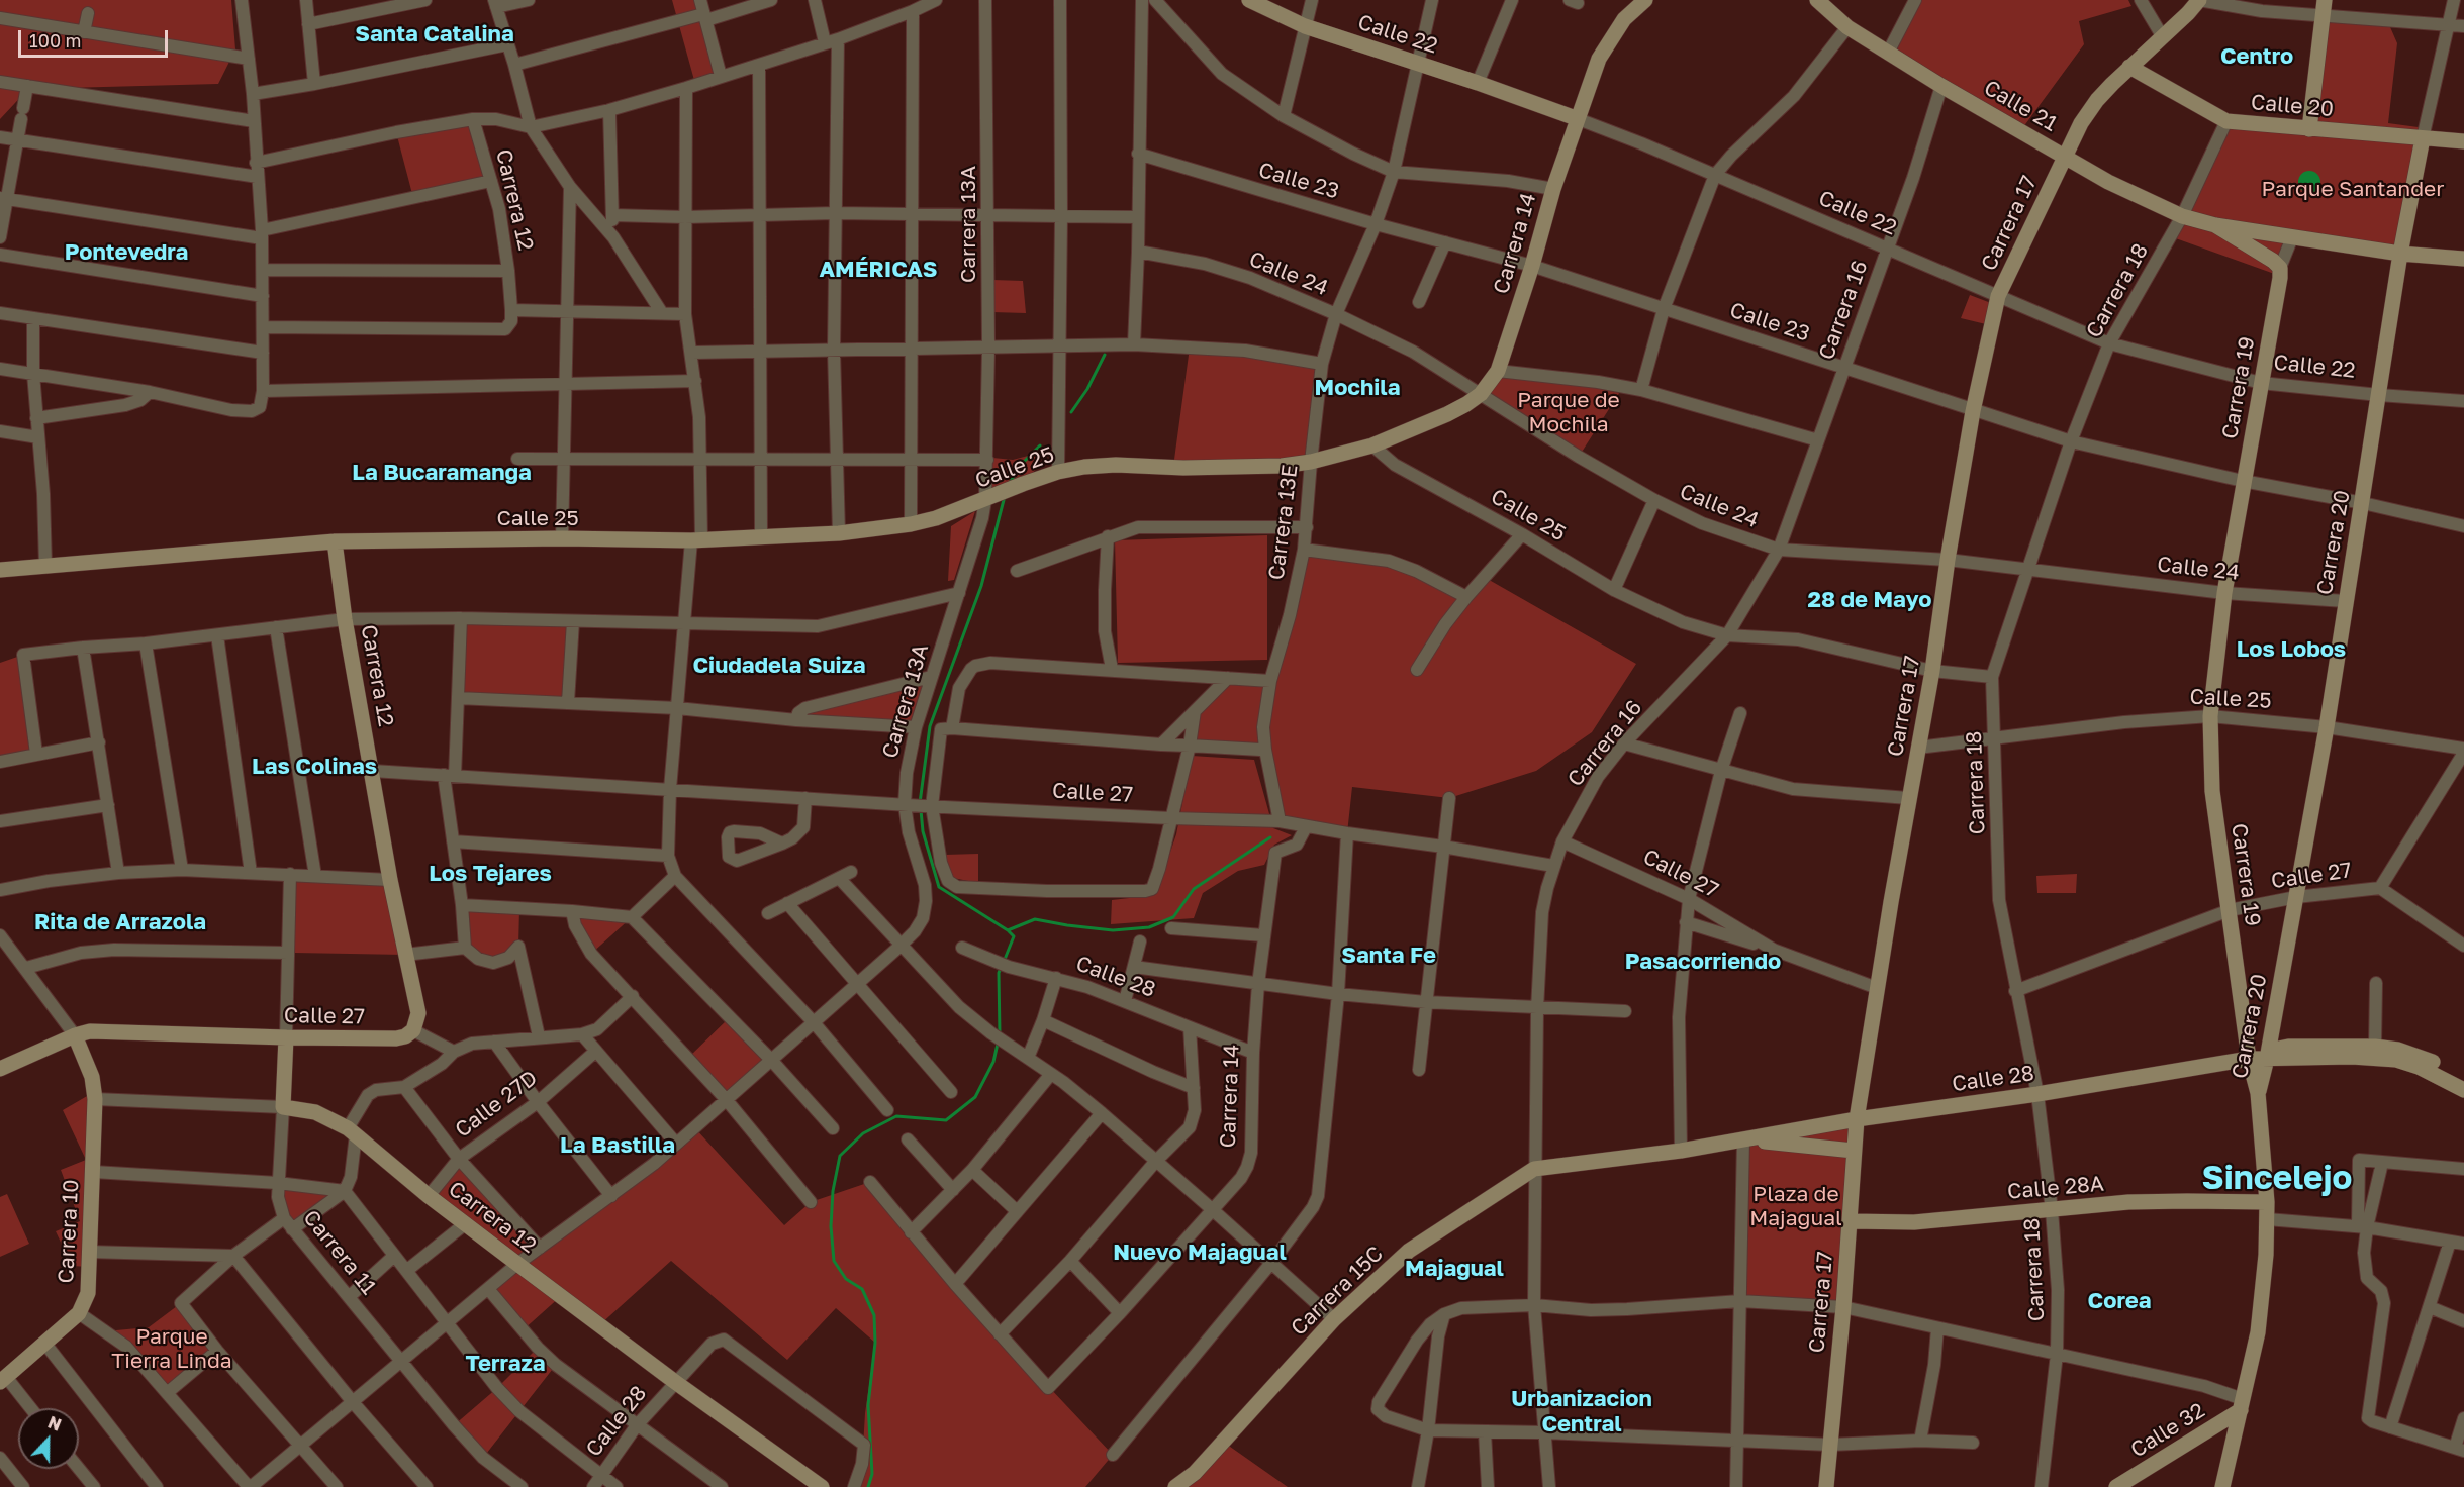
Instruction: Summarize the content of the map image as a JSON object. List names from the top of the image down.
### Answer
{
  "streets": {
    "street": [
      "Calle 22",
      "Calle 21",
      "Calle 20",
      "Calle 23",
      "Carrera 12",
      "Carrera 17",
      "Carrera 13A",
      "Carrera 14",
      "Calle 24",
      "Carrera 18",
      "Carrera 16",
      "Carrera 19",
      "Calle 25",
      "Carrera 13E",
      "Carrera 20",
      "Calle 27",
      "Calle 28",
      "Calle 27D",
      "Calle 28A",
      "Carrera 10",
      "Carrera 11",
      "Carrera 15C",
      "Calle 32"
    ]
  },
  "crossings": [
    ["Calle 22", "Carrera 17"],
    ["Calle 22", "Carrera 14"],
    ["Calle 22", "Carrera 18"],
    ["Calle 22", "Carrera 16"],
    ["Calle 22", "Carrera 19"],
    ["Calle 22", "Carrera 13E"],
    ["Calle 22", "Carrera 20"],
    ["Calle 21", "Carrera 17"],
    ["Calle 21", "Carrera 18"],
    ["Calle 21", "Carrera 16"],
    ["Calle 21", "Carrera 19"],
    ["Calle 21", "Carrera 20"],
    ["Calle 20", "Carrera 17"],
    ["Calle 20", "Carrera 18"],
    ["Calle 20", "Carrera 20"],
    ["Calle 23", "Carrera 17"],
    ["Calle 23", "Carrera 14"],
    ["Calle 23", "Carrera 18"],
    ["Calle 23", "Carrera 16"],
    ["Calle 23", "Carrera 19"],
    ["Calle 23", "Carrera 13E"],
    ["Calle 23", "Carrera 20"],
    ["Carrera 12", "Carrera 13A"],
    ["Carrera 12", "Calle 25"],
    ["Carrera 12", "Calle 27"],
    ["Carrera 12", "Calle 28"],
    ["Carrera 12", "Calle 27D"],
    ["Carrera 12", "Carrera 10"],
    ["Carrera 12", "Carrera 11"],
    ["Carrera 17", "Calle 24"],
    ["Carrera 17", "Calle 25"],
    ["Carrera 17", "Calle 27"],
    ["Carrera 17", "Calle 28"],
    ["Carrera 17", "Calle 28A"],
    ["Carrera 13A", "Calle 25"],
    ["Carrera 13A", "Calle 27"],
    ["Carrera 13A", "Carrera 10"],
    ["Carrera 13A", "Carrera 11"],
    ["Carrera 14", "Calle 24"],
    ["Carrera 14", "Calle 25"],
    ["Carrera 14", "Calle 28"],
    ["Calle 24", "Carrera 18"],
    ["Calle 24", "Carrera 16"],
    ["Calle 24", "Carrera 19"],
    ["Calle 24", "Carrera 13E"],
    ["Calle 24", "Carrera 20"],
    ["Carrera 18", "Calle 25"],
    ["Carrera 18", "Calle 27"],
    ["Carrera 18", "Calle 28"],
    ["Carrera 18", "Calle 28A"],
    ["Carrera 16", "Calle 25"],
    ["Carrera 16", "Calle 27"],
    ["Carrera 16", "Calle 28"],
    ["Carrera 16", "Carrera 15C"],
    ["Carrera 19", "Calle 25"],
    ["Carrera 19", "Carrera 20"],
    ["Carrera 19", "Calle 27"],
    ["Carrera 19", "Calle 28"],
    ["Carrera 19", "Calle 28A"],
    ["Carrera 19", "Calle 32"],
    ["Calle 25", "Carrera 13E"],
    ["Calle 25", "Carrera 20"],
    ["Carrera 13E", "Calle 27"],
    ["Carrera 20", "Calle 27"],
    ["Carrera 20", "Calle 28"],
    ["Calle 27", "Carrera 10"],
    ["Calle 27", "Carrera 11"],
    ["Calle 28", "Carrera 15C"]
  ],
  "districts": [
    "Santa Catalina",
    "Centro",
    "Pontevedra",
    "AMÉRICAS",
    "Mochila",
    "La Bucaramanga",
    "28 de Mayo",
    "Los Lobos",
    "Ciudadela Suiza",
    "Las Colinas",
    "Los Tejares",
    "Rita de Arrazola",
    "Santa Fe",
    "Pasacorriendo",
    "La Bastilla",
    "Sincelejo",
    "Nuevo Majagual",
    "Majagual",
    "Corea",
    "Terraza",
    "Urbanizacion Central"
  ],
  "parks": [
    "Parque Santander",
    "Parque de Mochila",
    "Plaza de Majagual",
    "Parque Tierra Linda"
  ],
  "scale_bar": "100 m",
  "north": "top"
}
